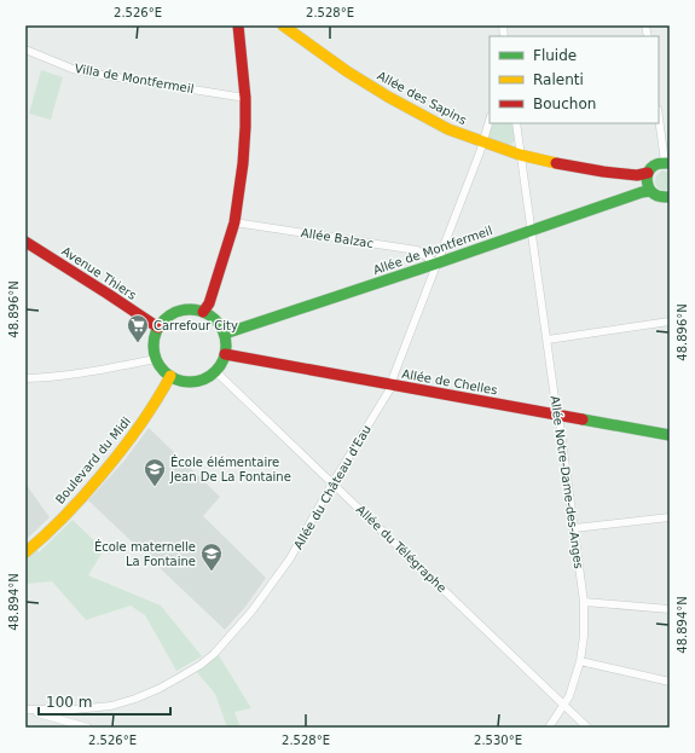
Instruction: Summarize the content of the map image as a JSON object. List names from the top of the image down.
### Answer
{
  "streets": {
    "main road": [
      "Allée des Sapins",
      "Allée de Montfermeil",
      "Avenue Thiers",
      "Allée de Chelles",
      "Boulevard du Midi"
    ],
    "street": [
      "Villa de Montfermeil",
      "Allée Balzac",
      "Allée Notre-Dame-des-Anges",
      "Allée du Château d'Eau",
      "Allée du Télégraphe"
    ]
  },
  "crossings": [
    ["Allée des Sapins", "Allée Notre-Dame-des-Anges"],
    ["Allée des Sapins", "Allée du Château d'Eau"],
    ["Allée Balzac", "Allée de Montfermeil"],
    ["Allée Balzac", "Allée du Château d'Eau"],
    ["Allée de Montfermeil", "Avenue Thiers"],
    ["Allée de Montfermeil", "Allée de Chelles"],
    ["Allée de Montfermeil", "Boulevard du Midi"],
    ["Allée de Montfermeil", "Allée Notre-Dame-des-Anges"],
    ["Allée de Montfermeil", "Allée du Château d'Eau"],
    ["Allée de Montfermeil", "Allée du Télégraphe"],
    ["Avenue Thiers", "Allée de Chelles"],
    ["Avenue Thiers", "Boulevard du Midi"],
    ["Avenue Thiers", "Allée du Télégraphe"],
    ["Allée de Chelles", "Boulevard du Midi"],
    ["Allée de Chelles", "Allée Notre-Dame-des-Anges"],
    ["Allée de Chelles", "Allée du Château d'Eau"],
    ["Allée de Chelles", "Allée du Télégraphe"],
    ["Boulevard du Midi", "Allée du Télégraphe"],
    ["Allée Notre-Dame-des-Anges", "Allée du Télégraphe"],
    ["Allée du Château d'Eau", "Allée du Télégraphe"]
  ],
  "places": {
    "supermarket": ["Carrefour City"],
    "school or university": ["École élémentaire Jean De La Fontaine", "École maternelle La Fontaine"]
  },
  "legend": ["Fluide", "Ralenti", "Bouchon"],
  "scale_bar": "100 m",
  "coordinates": [
    "2.526°E",
    "2.528°E",
    "48.896°N",
    "48.894°N",
    "2.530°E"
  ]
}
